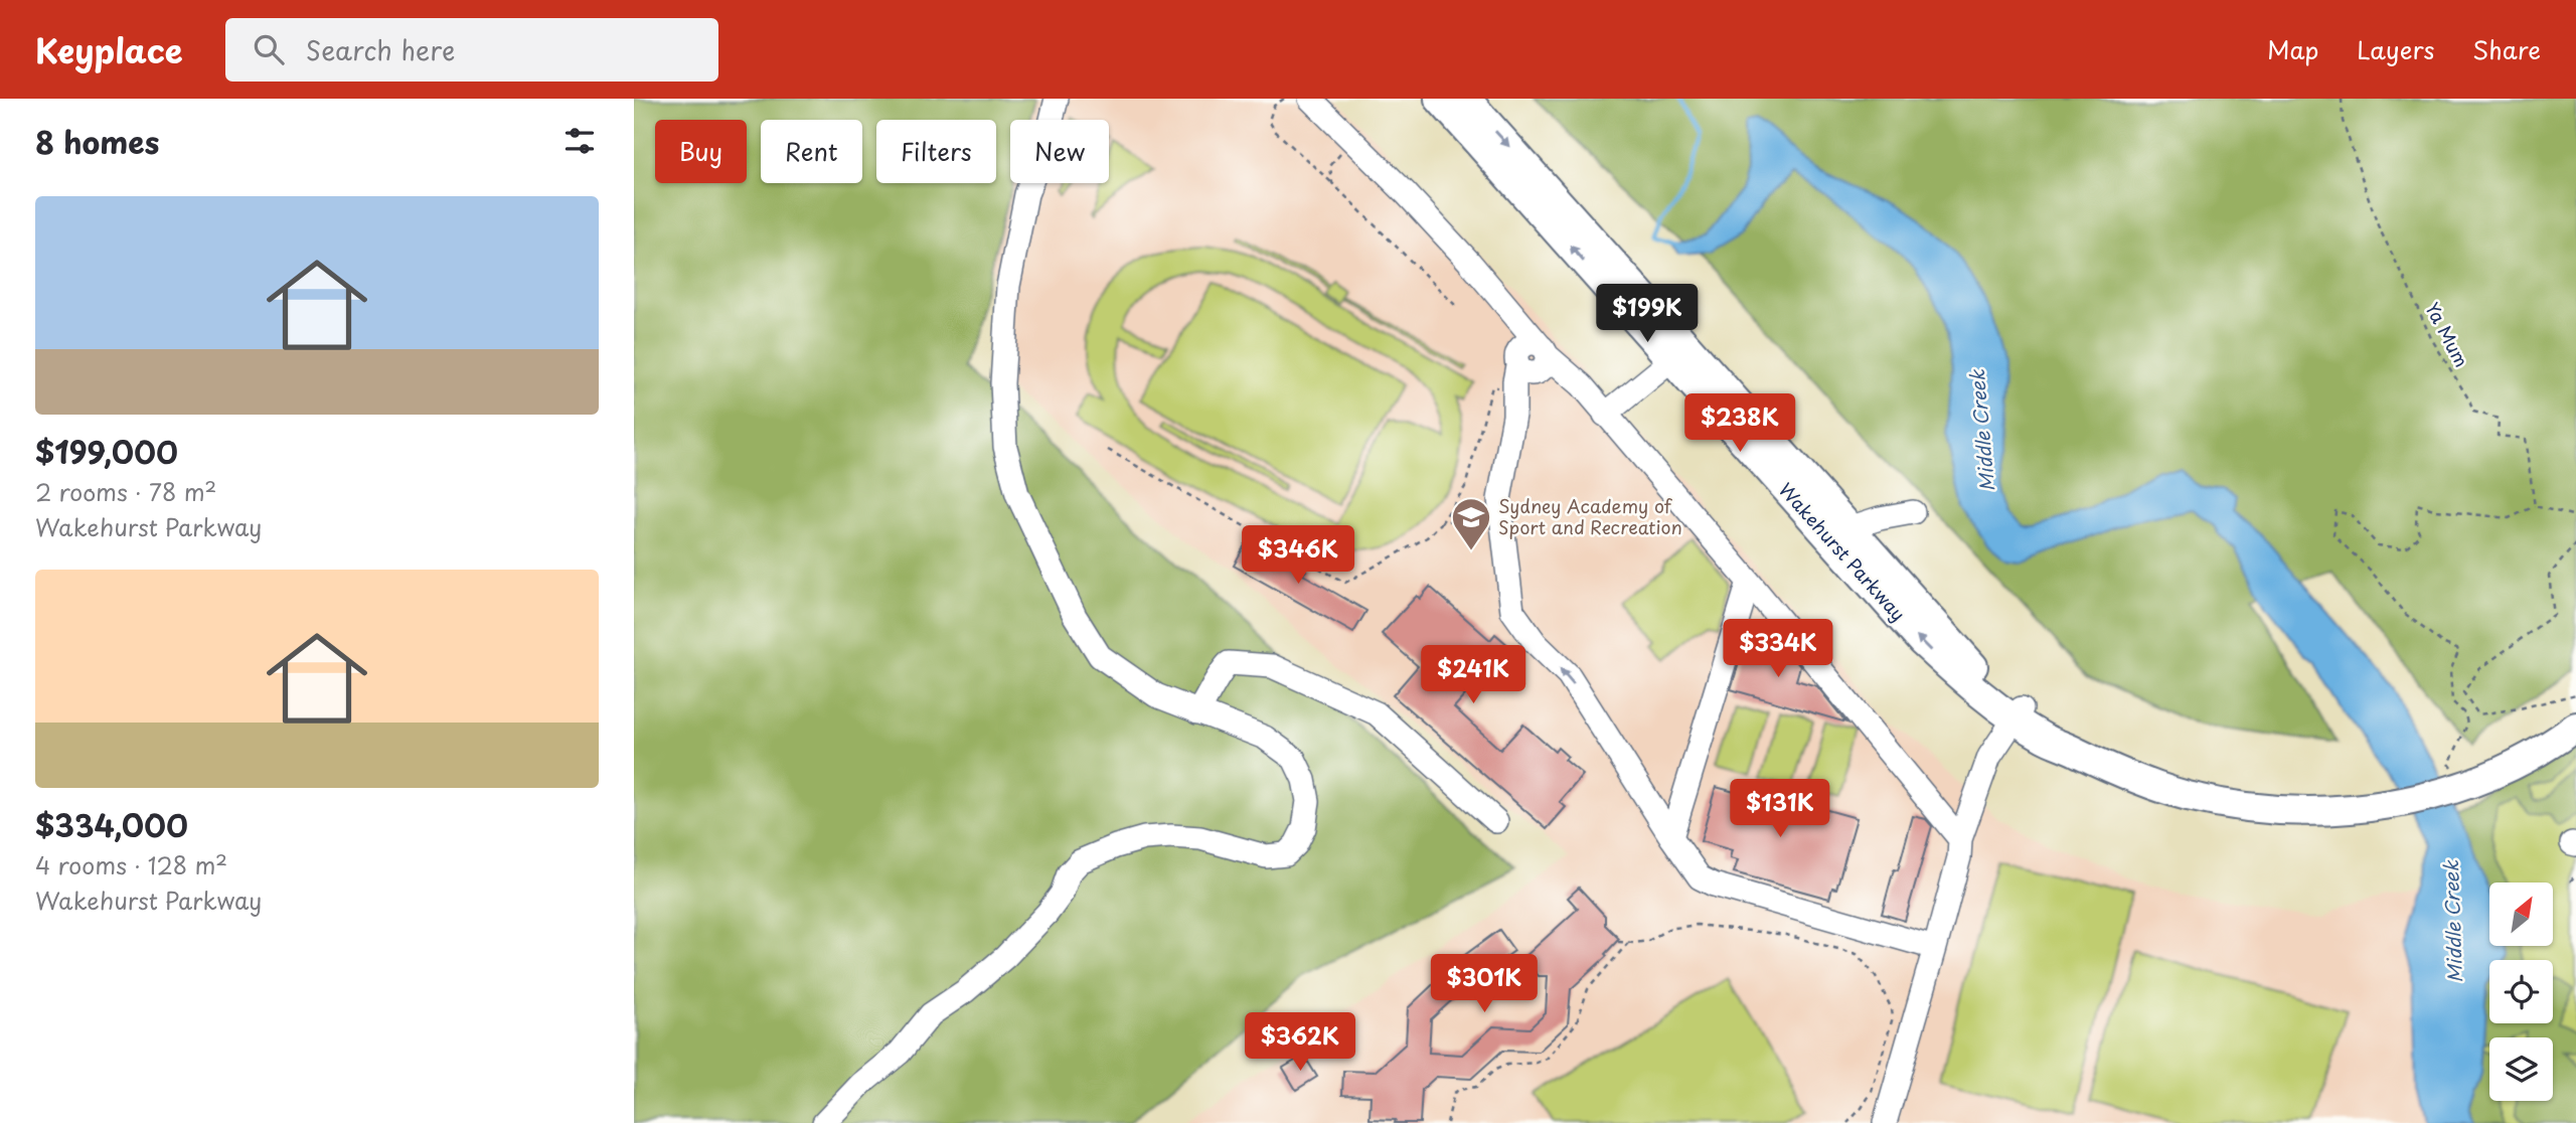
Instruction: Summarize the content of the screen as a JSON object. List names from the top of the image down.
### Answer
{
  "streets": {
    "main road": ["Wakehurst Parkway"],
    "path": ["Ya Mum"]
  },
  "water": ["Middle Creek"],
  "places": {
    "school or university": ["Sydney Academy of Sport and Recreation"]
  },
  "north": "top right",
  "page": {
    "header": "Keyplace",
    "search": "Search here",
    "nav": ["Map", "Layers", "Share"],
    "heading": "8 homes",
    "chip": [
      "Buy",
      "Rent",
      "Filters",
      "New"
    ],
    "list": [
      {
        "name": "$199,000",
        "note": "2 rooms · 78 m² · Wakehurst Parkway"
      },
      {
        "name": "$334,000",
        "note": "4 rooms · 128 m² · Wakehurst Parkway"
      }
    ],
    "price": [
      "$199K",
      "$238K",
      "$346K",
      "$334K",
      "$241K",
      "$131K",
      "$301K",
      "$362K"
    ]
  }
}
